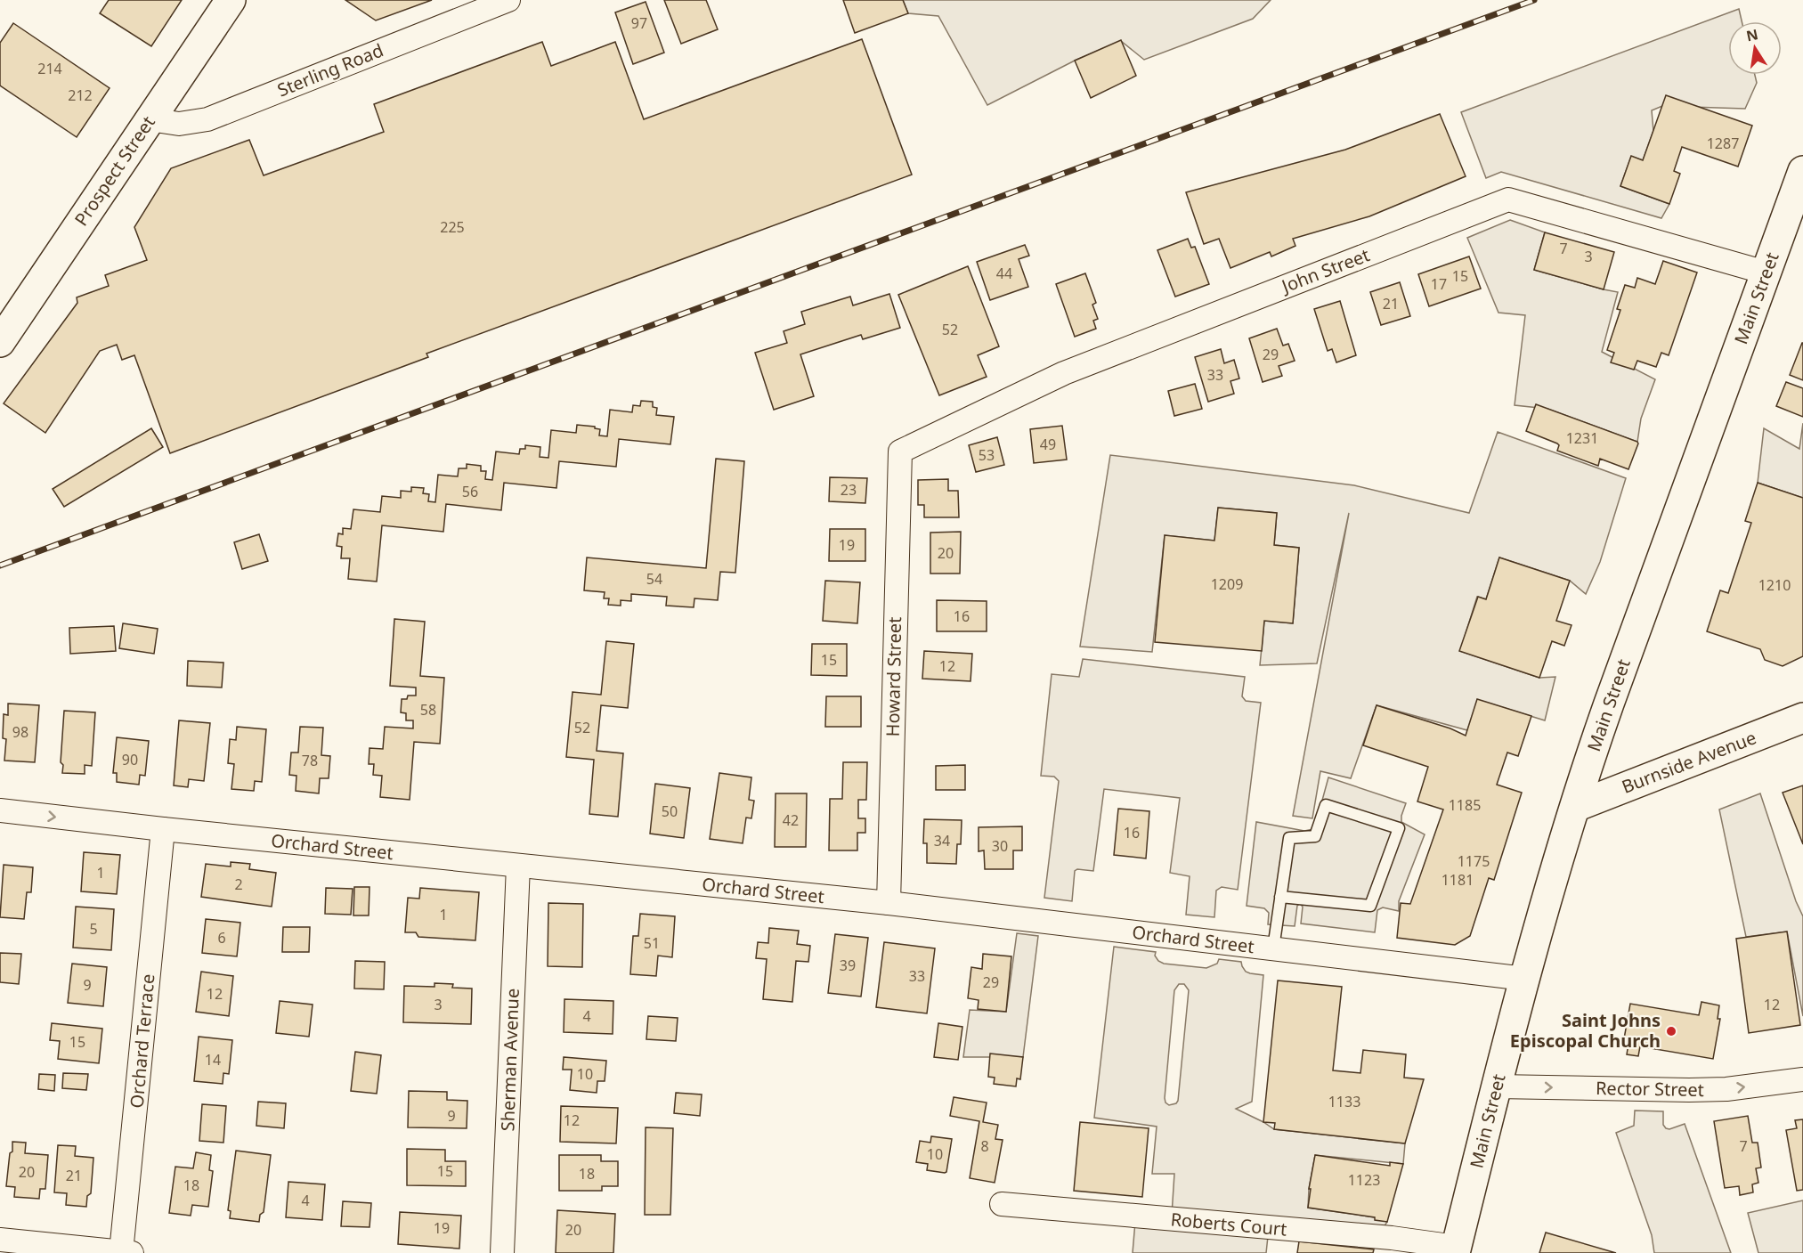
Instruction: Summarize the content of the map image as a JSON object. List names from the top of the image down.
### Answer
{
  "streets": {
    "main road": ["Prospect Street", "Main Street", "Burnside Avenue"],
    "street": [
      "Sterling Road",
      "John Street",
      "Howard Street",
      "Orchard Street",
      "Orchard Terrace",
      "Sherman Avenue",
      "Rector Street",
      "Roberts Court"
    ]
  },
  "crossings": [
    ["Sterling Road", "Prospect Street"],
    ["John Street", "Main Street"],
    ["John Street", "Howard Street"],
    ["Main Street", "Burnside Avenue"],
    ["Main Street", "Orchard Street"],
    ["Main Street", "Rector Street"],
    ["Main Street", "Roberts Court"],
    ["Howard Street", "Orchard Street"],
    ["Orchard Street", "Orchard Terrace"],
    ["Orchard Street", "Sherman Avenue"]
  ],
  "one_way": ["Rector Street"],
  "places": ["Saint Johns Episcopal Church"],
  "house_numbers": [
    "97",
    "214",
    "212",
    "1287",
    "225",
    "7",
    "3",
    "44",
    "15",
    "17",
    "21",
    "52",
    "29",
    "33",
    "1231",
    "49",
    "53",
    "23",
    "56",
    "19",
    "20",
    "54",
    "1209",
    "1210",
    "16",
    "15",
    "12",
    "58",
    "52",
    "98",
    "90",
    "78",
    "1185",
    "50",
    "42",
    "16",
    "34",
    "30",
    "1175",
    "1",
    "1181",
    "2",
    "1",
    "5",
    "6",
    "51",
    "39",
    "33",
    "29",
    "9",
    "12",
    "3",
    "12",
    "4",
    "15",
    "14",
    "10",
    "1133",
    "9",
    "12",
    "8",
    "7",
    "10",
    "15",
    "20",
    "18",
    "21",
    "1123",
    "18",
    "4",
    "19",
    "20"
  ],
  "north": "top"
}
